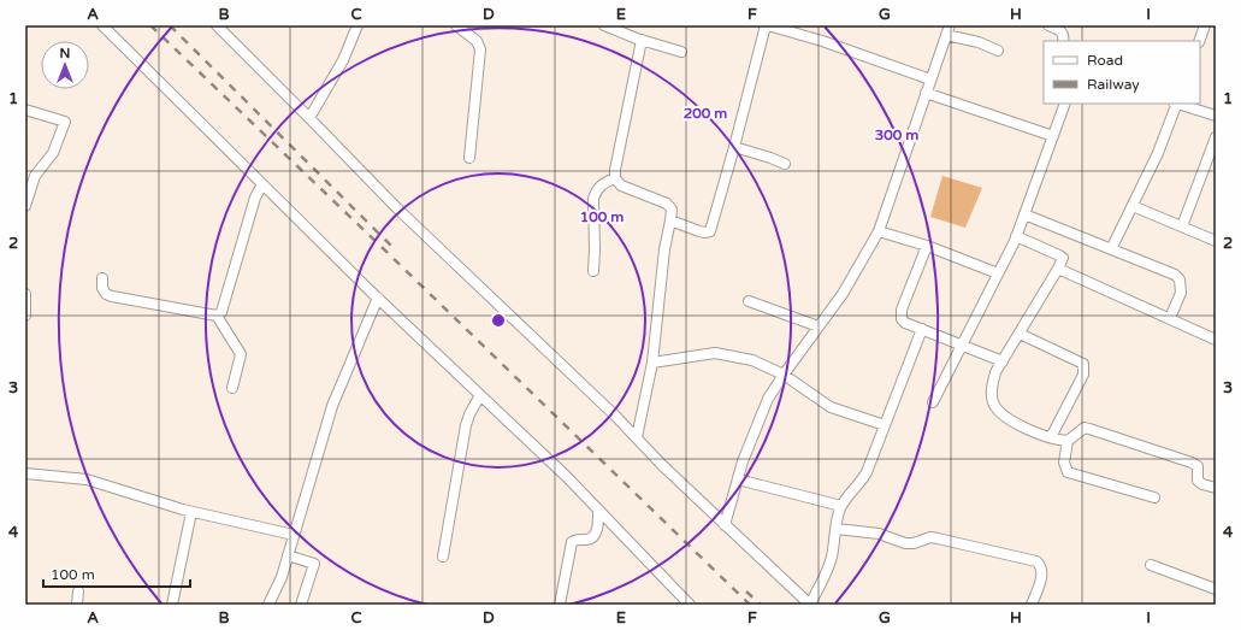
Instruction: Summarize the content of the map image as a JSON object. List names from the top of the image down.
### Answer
{
  "legend": ["Road", "Railway"],
  "scale_bar": "100 m",
  "north": "top",
  "grid": {
    "columns": [
      "A",
      "B",
      "C",
      "D",
      "E",
      "F",
      "G",
      "H",
      "I"
    ],
    "rows": [
      "1",
      "2",
      "3",
      "4"
    ]
  },
  "rings": ["200 m", "300 m", "100 m"]
}
